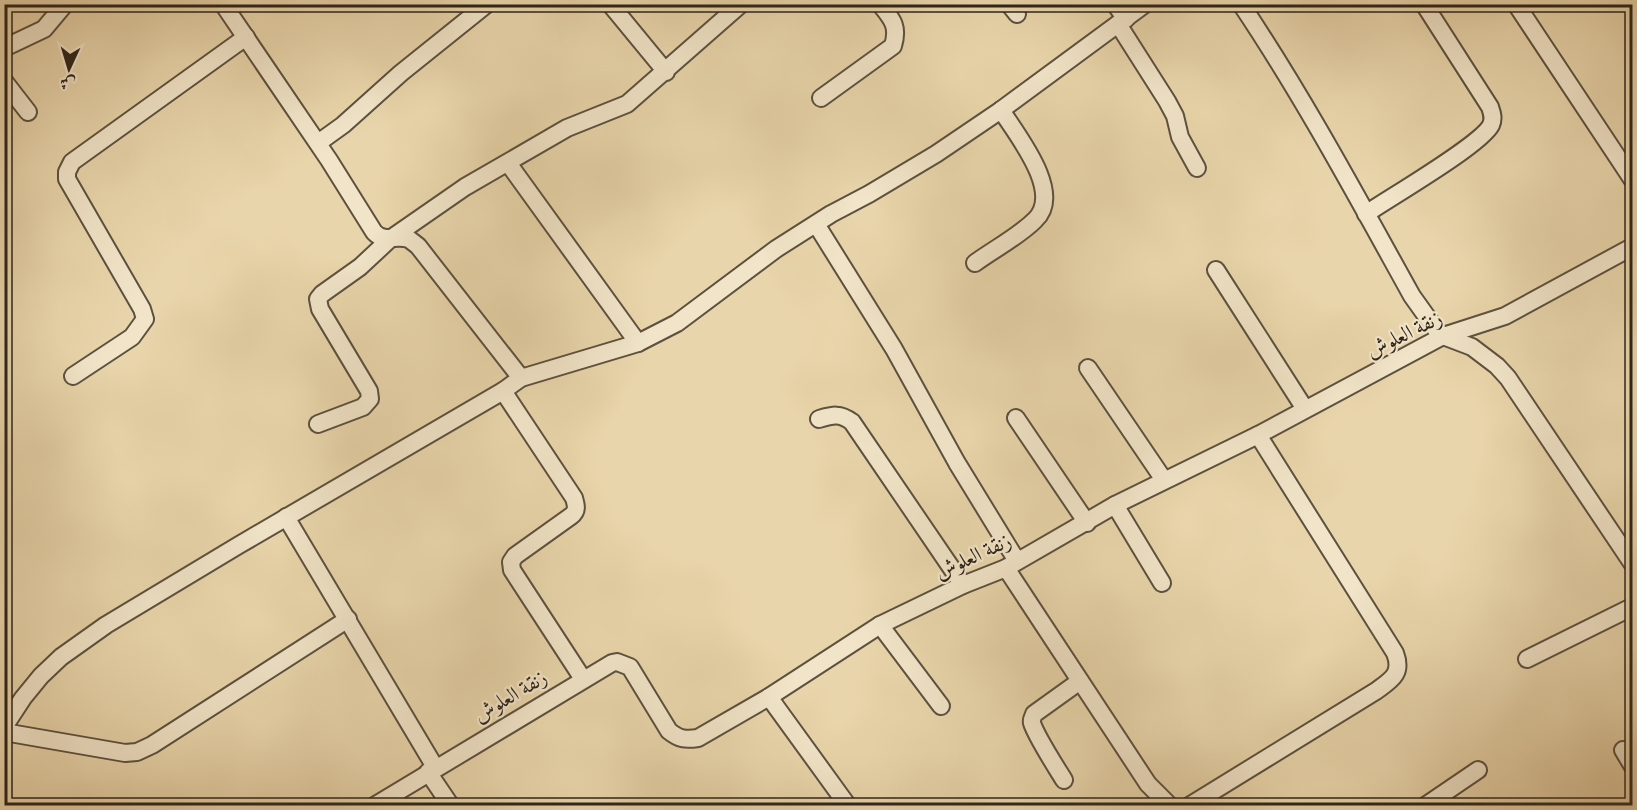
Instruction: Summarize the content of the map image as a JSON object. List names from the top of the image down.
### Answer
{
  "streets": {
    "street": ["زنقة العلوش"]
  },
  "north": "bottom"
}
